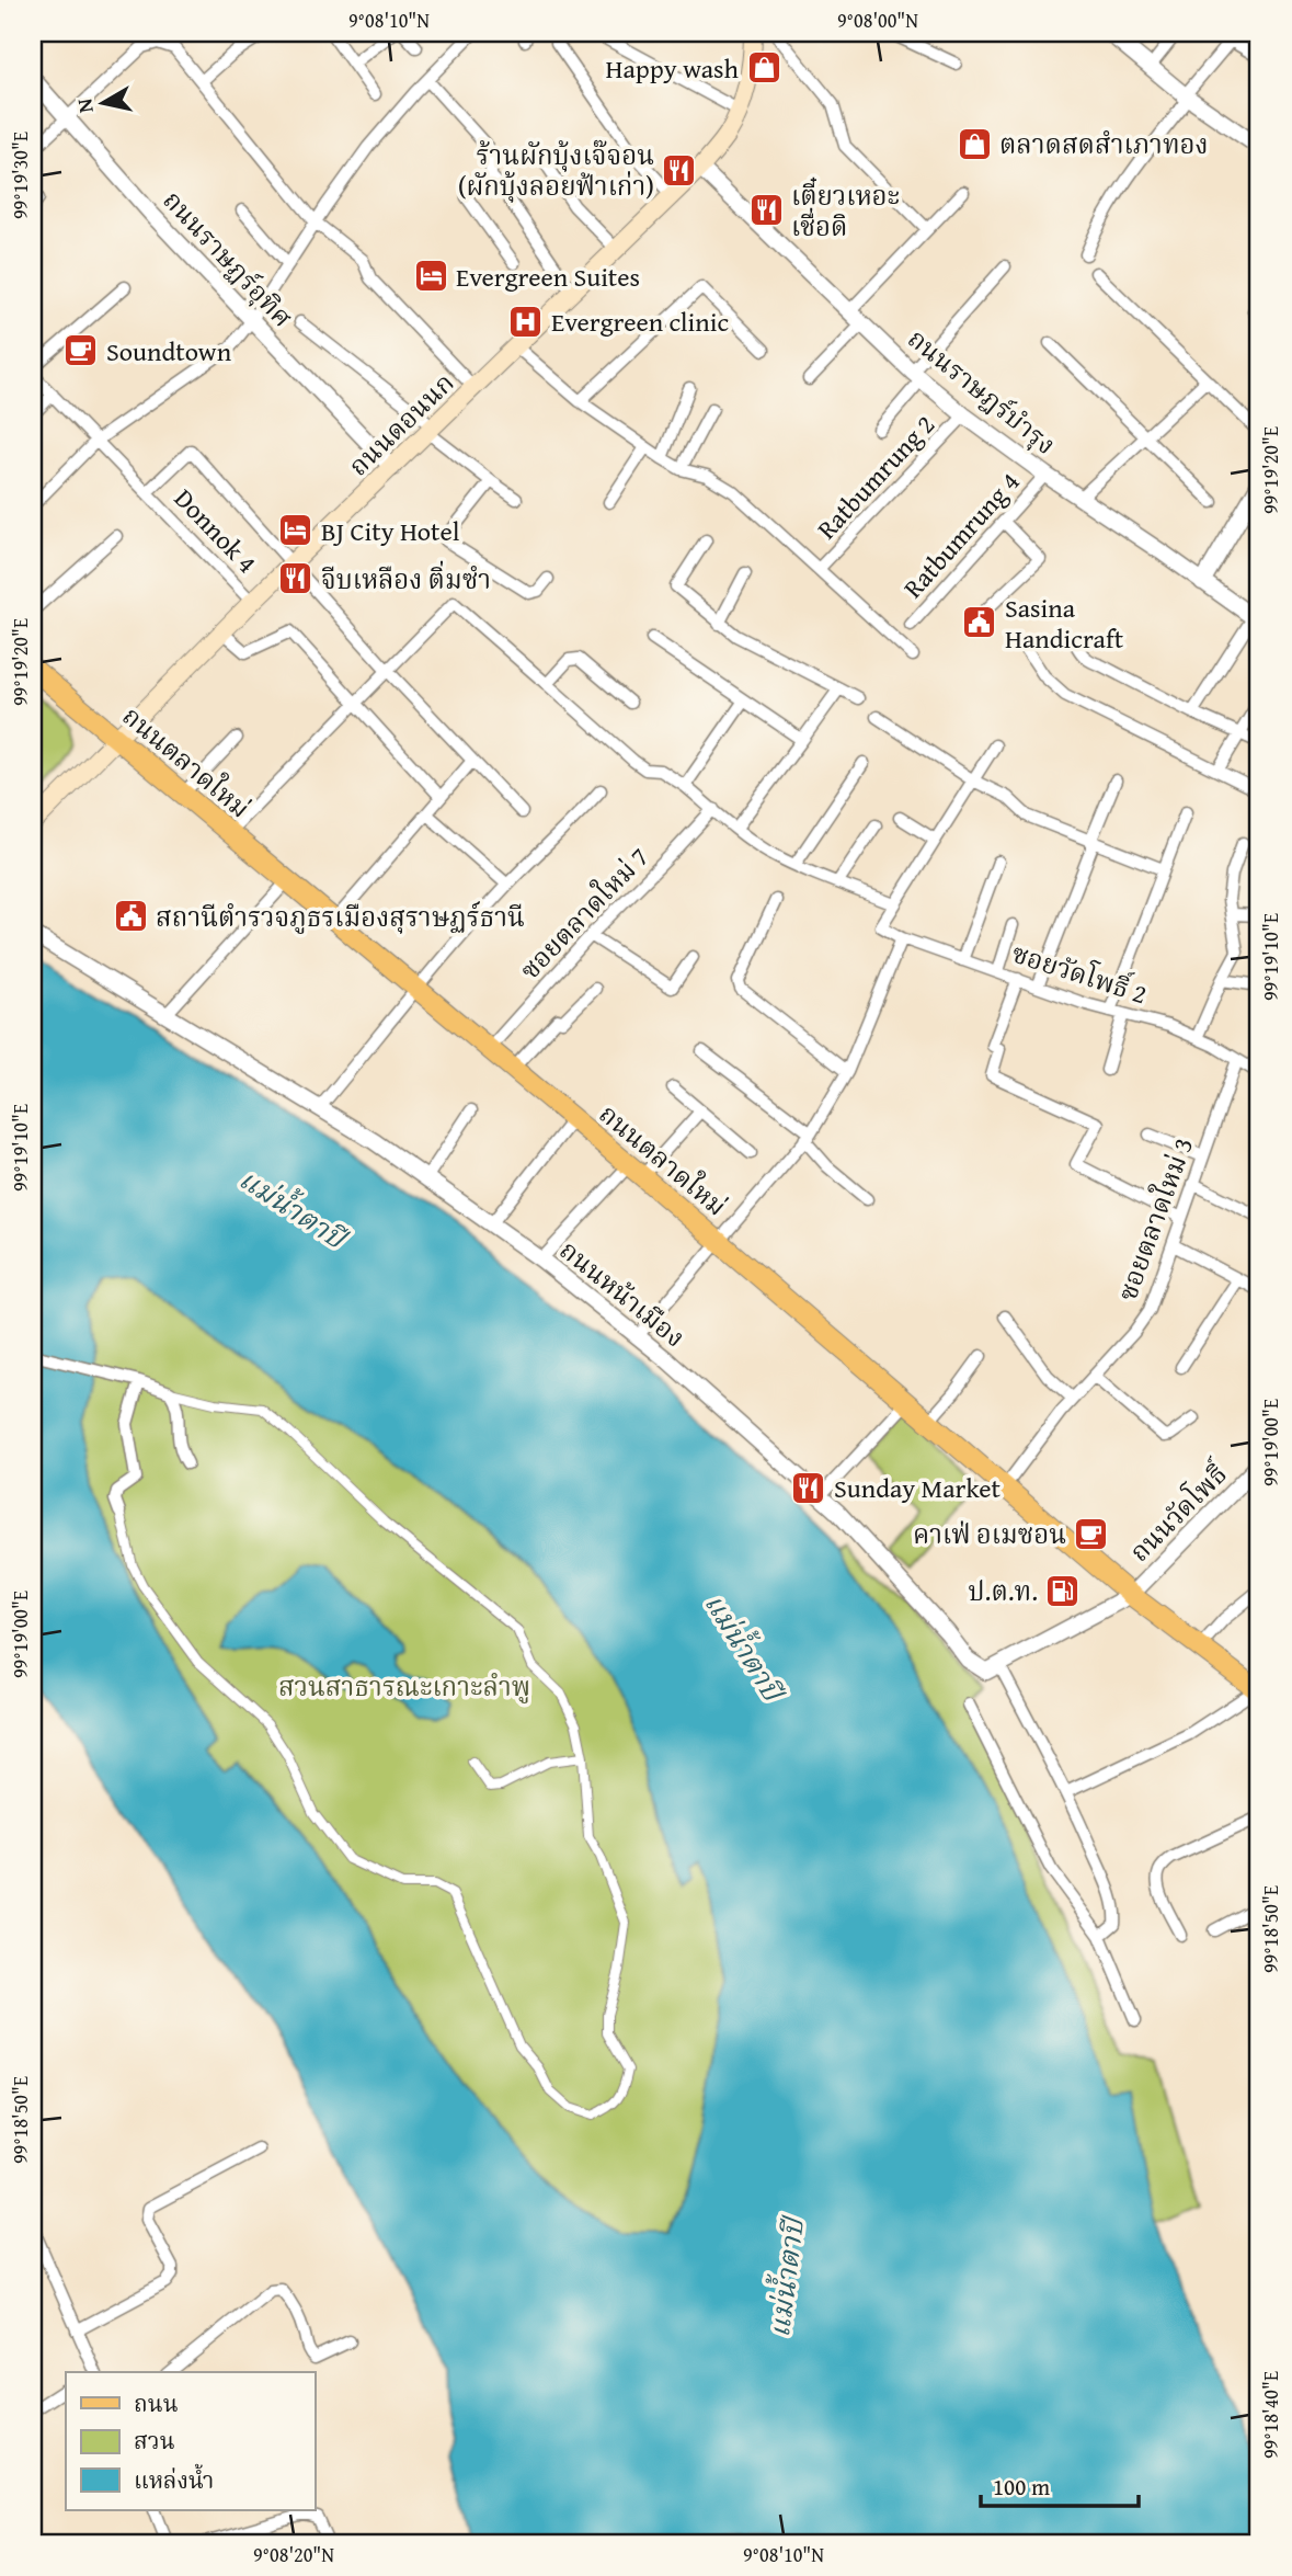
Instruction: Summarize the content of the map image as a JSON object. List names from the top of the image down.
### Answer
{
  "streets": {
    "main road": ["ถนนดอนนก", "ถนนตลาดใหม่"],
    "street": [
      "ถนนราษฏร์อุทิศ",
      "ถนนราษฎร์บำรุง",
      "Ratbumrung 2",
      "Donnok 4",
      "Ratbumrung 4",
      "ซอยตลาดใหม่ 7",
      "ซอยวัดโพธิ์ 2",
      "ซอยตลาดใหม่ 3",
      "ถนนหน้าเมือง",
      "ถนนวัดโพธิ์"
    ]
  },
  "crossings": [
    ["ถนนราษฏร์อุทิศ", "ถนนดอนนก"],
    ["ถนนราษฎร์บำรุง", "ถนนดอนนก"],
    ["ถนนราษฎร์บำรุง", "Ratbumrung 2"],
    ["ถนนราษฎร์บำรุง", "Ratbumrung 4"],
    ["ถนนดอนนก", "Donnok 4"],
    ["ถนนดอนนก", "ถนนตลาดใหม่"],
    ["ถนนตลาดใหม่", "ซอยตลาดใหม่ 7"],
    ["ถนนตลาดใหม่", "ซอยตลาดใหม่ 3"],
    ["ถนนตลาดใหม่", "ถนนวัดโพธิ์"],
    ["ซอยวัดโพธิ์ 2", "ซอยตลาดใหม่ 3"]
  ],
  "water": ["แม่น้ำตาปี"],
  "parks": ["สวนสาธารณะเกาะลำพู"],
  "places": {
    "shop": ["Happy wash", "ตลาดสดสำเภาทอง"],
    "restaurant": [
      "ร้านผักบุ้งเจ๊จอน (ผักบุ้งลอยฟ้าเก่า)",
      "เตี๋ยวเหอะ เชื่อดิ",
      "จีบเหลือง ติ่มซำ",
      "Sunday Market"
    ],
    "hotel": ["Evergreen Suites", "BJ City Hotel"],
    "hospital": ["Evergreen clinic"],
    "cafe": ["Soundtown", "คาเฟ่ อเมซอน"],
    "public building": ["Sasina Handicraft", "สถานีตำรวจภูธรเมืองสุราษฏร์ธานี"],
    "fuel station": ["ป.ต.ท."]
  },
  "legend": ["ถนน", "สวน", "แหล่งน้ำ"],
  "scale_bar": "100 m",
  "north": "left",
  "coordinates": [
    "9°08'10\"N",
    "9°08'00\"N",
    "99°19'30\"E",
    "99°19'20\"E",
    "99°19'10\"E",
    "99°19'00\"E",
    "99°18'50\"E",
    "99°18'40\"E",
    "9°08'20\"N"
  ]
}
